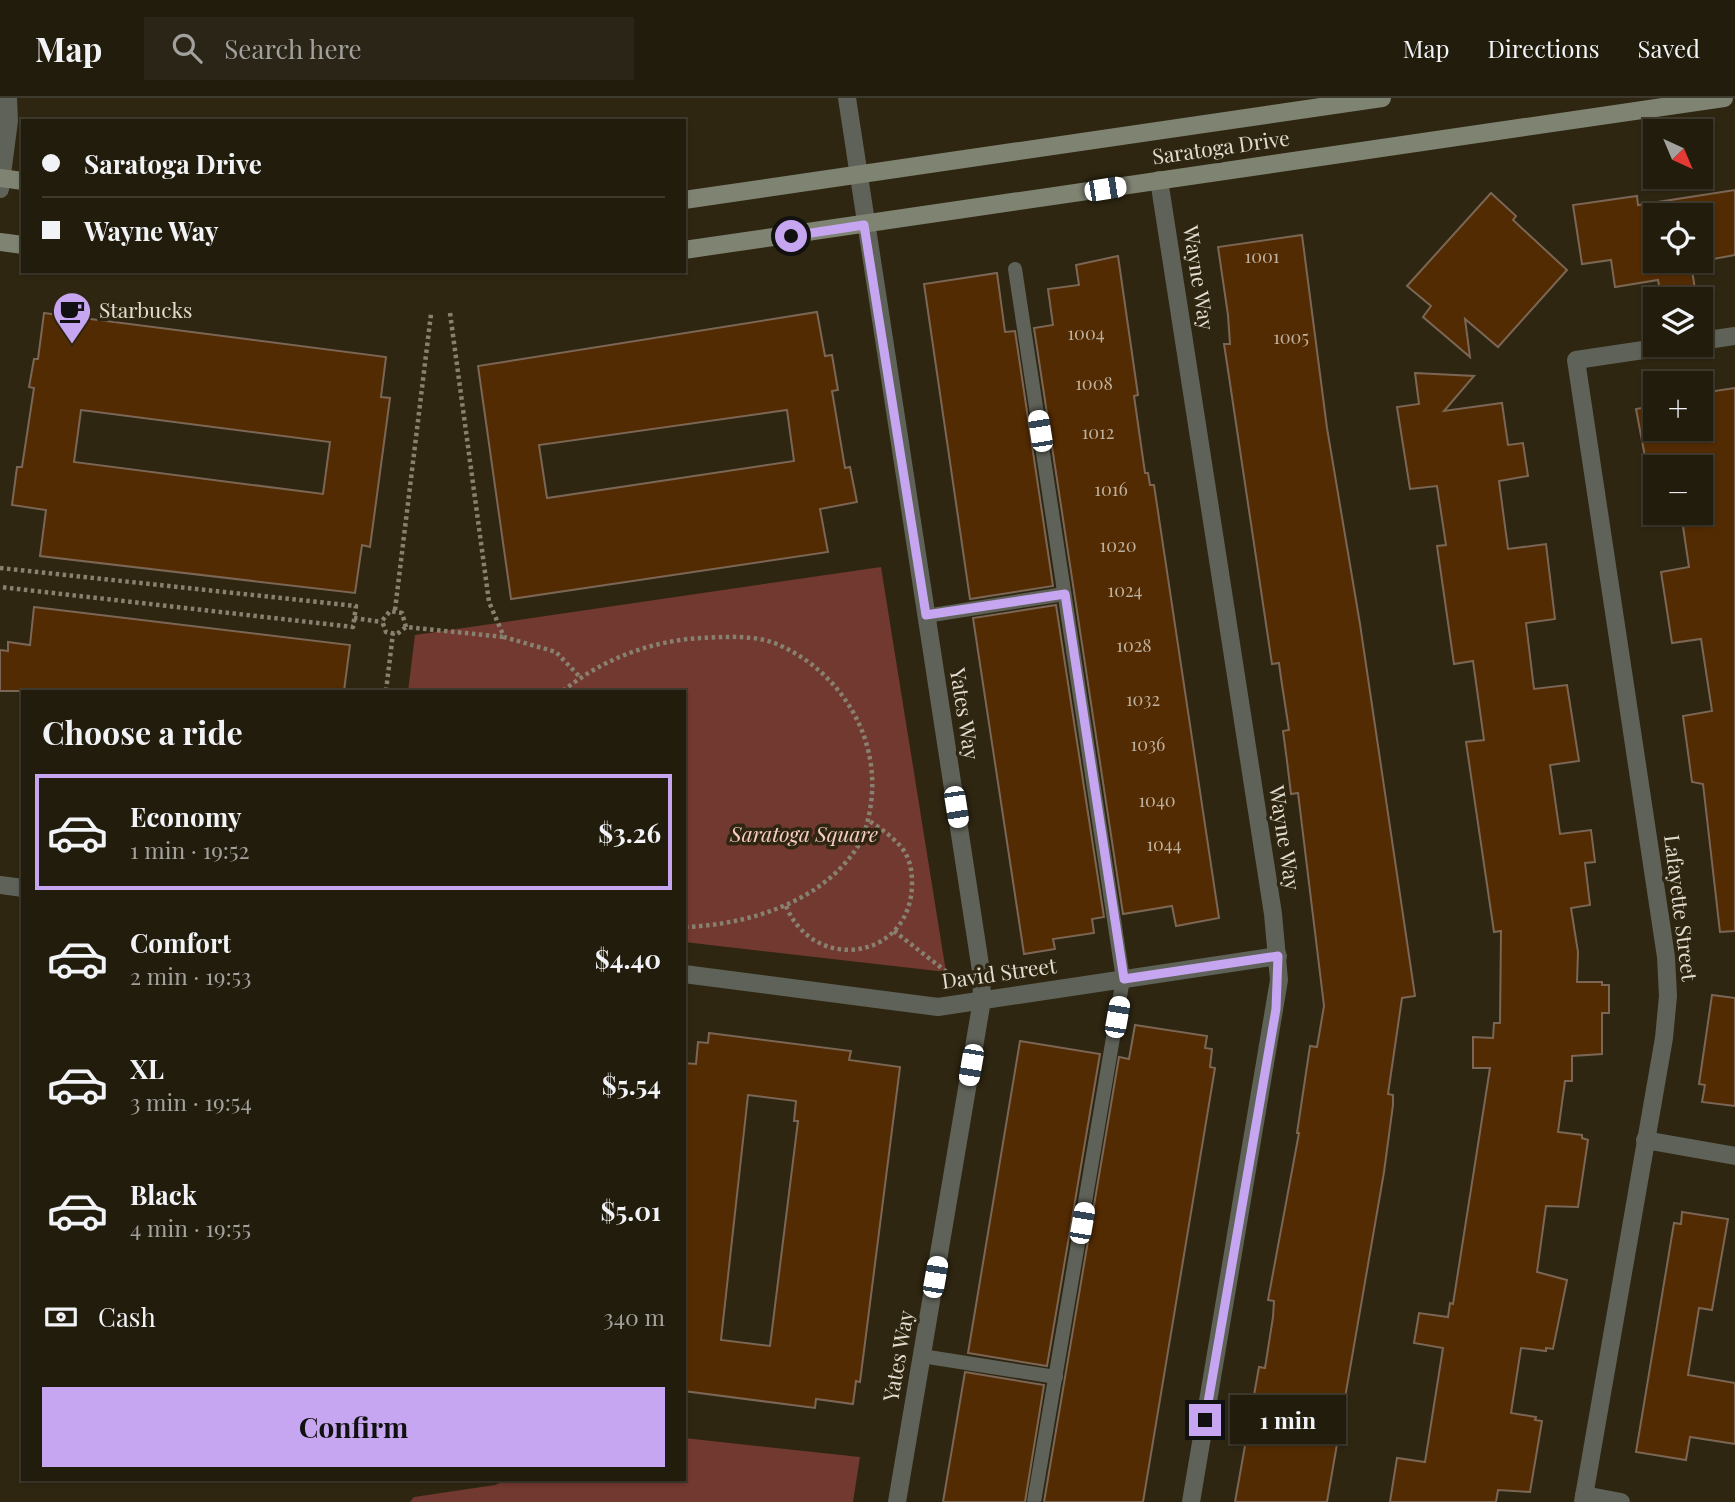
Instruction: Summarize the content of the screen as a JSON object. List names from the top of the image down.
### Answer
{
  "streets": {
    "main road": ["Saratoga Drive"],
    "street": [
      "Wayne Way",
      "Yates Way",
      "Lafayette Street",
      "David Street"
    ]
  },
  "crossings": [
    ["Saratoga Drive", "Wayne Way"],
    ["Saratoga Drive", "Yates Way"],
    ["Wayne Way", "David Street"],
    ["Yates Way", "David Street"]
  ],
  "parks": ["Saratoga Square"],
  "places": {
    "cafe": ["Starbucks"]
  },
  "house_numbers": [
    "1001",
    "1004",
    "1005",
    "1008",
    "1012",
    "1016",
    "1020",
    "1024",
    "1028",
    "1032",
    "1036",
    "1040",
    "1044"
  ],
  "north": "bottom right",
  "page": {
    "header": "Map",
    "search": "Search here",
    "nav": ["Map", "Directions", "Saved"],
    "map_buttons": ["+", "−"],
    "banner": ["Saratoga Drive", "Wayne Way"],
    "heading": "Choose a ride",
    "list": [
      {
        "name": "Economy",
        "note": "1 min · 19:52",
        "value": "$3.26"
      },
      {
        "name": "Comfort",
        "note": "2 min · 19:53",
        "value": "$4.40"
      },
      {
        "name": "XL",
        "note": "3 min · 19:54",
        "value": "$5.54"
      },
      {
        "name": "Black",
        "note": "4 min · 19:55",
        "value": "$5.01"
      }
    ],
    "pay": ["Cash", "340 m"],
    "buttons": "Confirm",
    "bubble": "1 min"
  }
}
